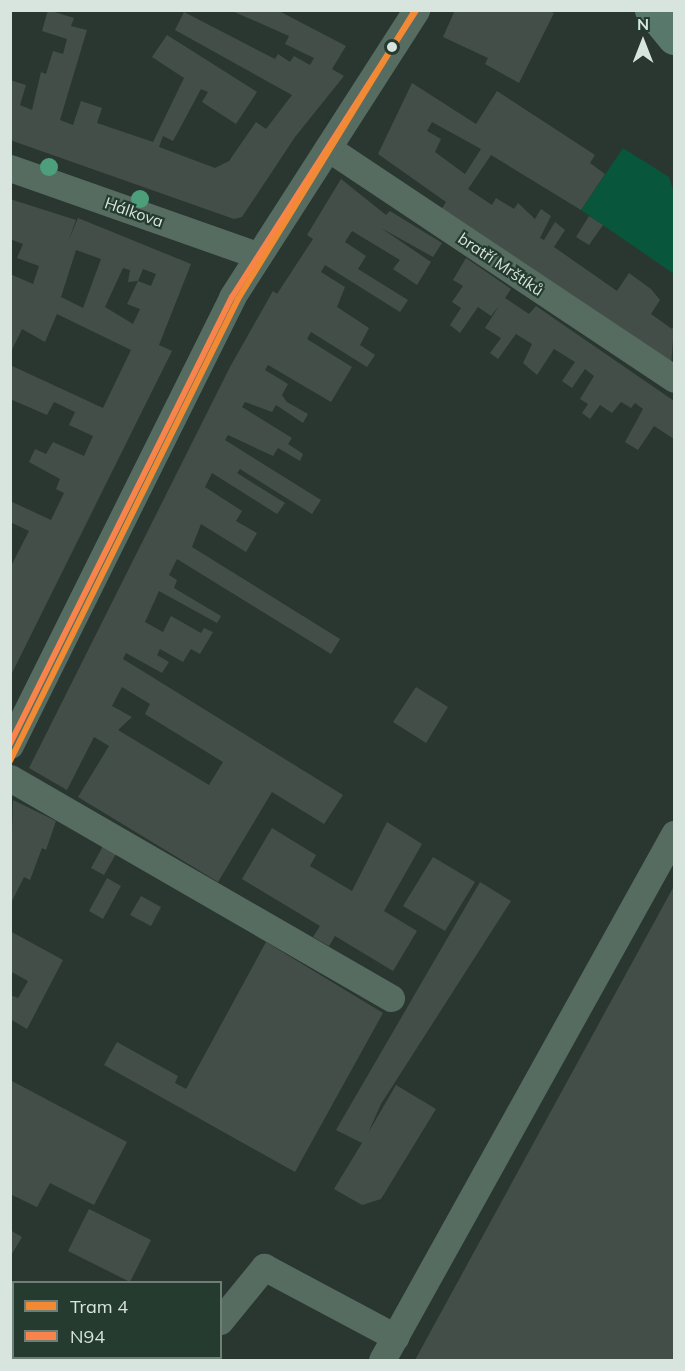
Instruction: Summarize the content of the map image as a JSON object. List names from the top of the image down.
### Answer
{
  "streets": {
    "street": ["Hálkova", "bratří Mrštíků"]
  },
  "lines": ["tram line 4", "transit line N94"],
  "legend": ["Tram 4", "N94"],
  "north": "top"
}
